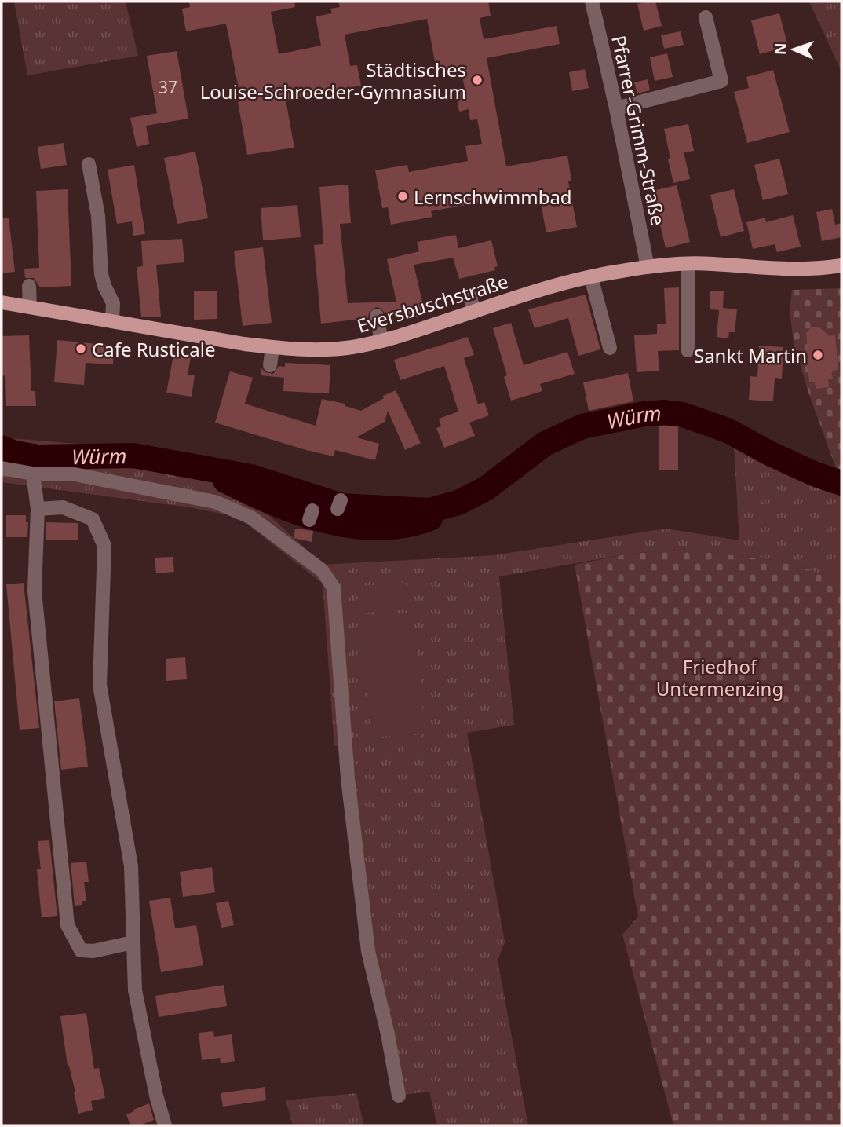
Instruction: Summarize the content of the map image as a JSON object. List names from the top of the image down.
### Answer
{
  "streets": {
    "main road": ["Eversbuschstraße"],
    "street": ["Pfarrer-Grimm-Straße"]
  },
  "crossings": [
    ["Pfarrer-Grimm-Straße", "Eversbuschstraße"]
  ],
  "water": ["Würm"],
  "parks": ["Friedhof Untermenzing"],
  "places": [
    "Städtisches Louise-Schroeder-Gymnasium",
    "Lernschwimmbad",
    "Cafe Rusticale",
    "Sankt Martin"
  ],
  "house_numbers": ["37"],
  "north": "left"
}
